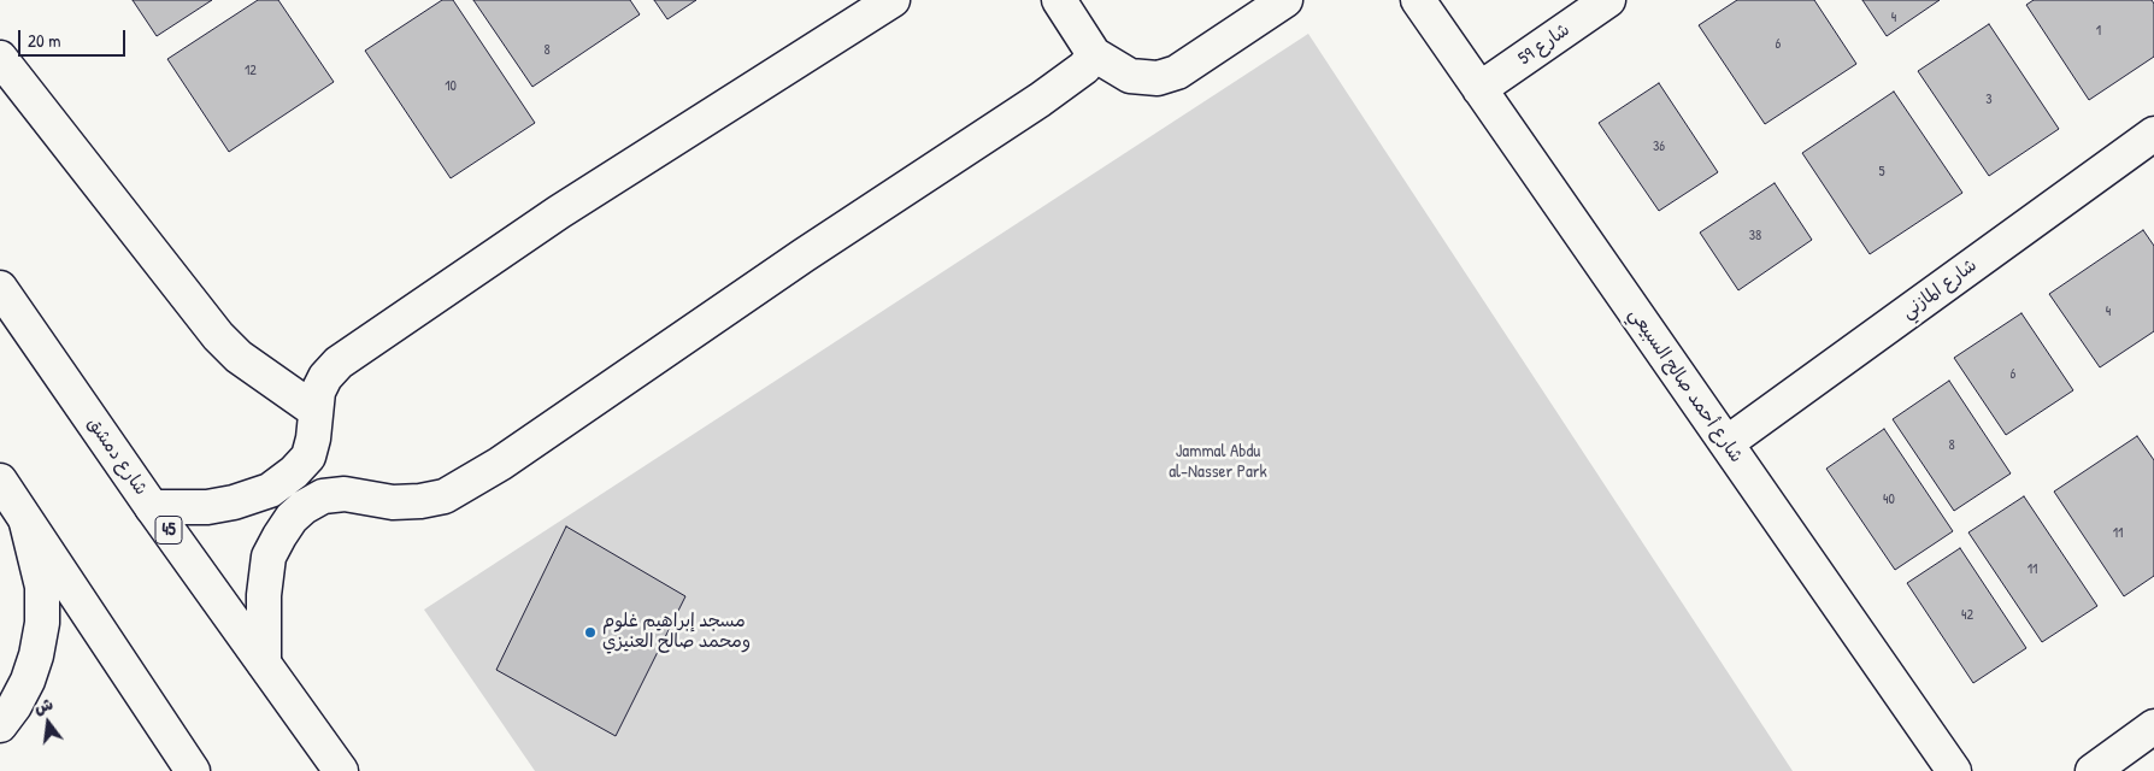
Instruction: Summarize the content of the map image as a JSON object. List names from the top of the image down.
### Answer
{
  "streets": {
    "street": [
      "شارع 59",
      "شارع المازني",
      "شارع أحمد صالح السبيعي",
      "شارع دمشق",
      "45"
    ]
  },
  "crossings": [
    ["شارع 59", "شارع أحمد صالح السبيعي"],
    ["شارع المازني", "شارع أحمد صالح السبيعي"]
  ],
  "parks": ["Jammal Abdu al-Nasser Park"],
  "places": ["مسجد إبراهيم غلوم ومحمد صالح العنيزي"],
  "house_numbers": [
    "4",
    "1",
    "6",
    "8",
    "12",
    "10",
    "3",
    "36",
    "5",
    "38",
    "4",
    "6",
    "8",
    "40",
    "11",
    "11",
    "42"
  ],
  "scale_bar": "20 m",
  "north": "top"
}
